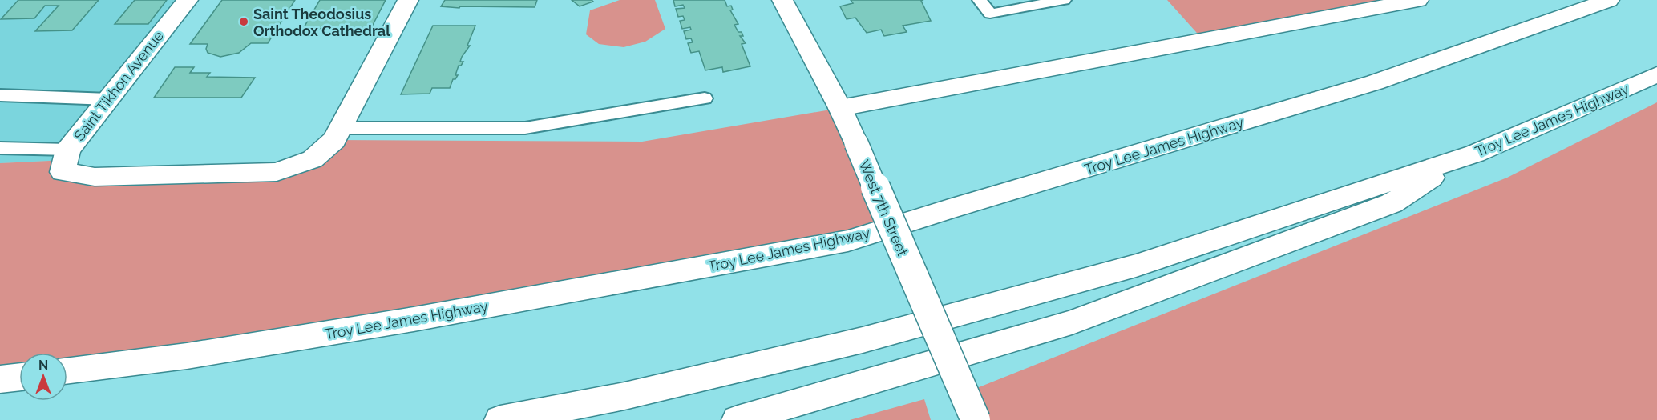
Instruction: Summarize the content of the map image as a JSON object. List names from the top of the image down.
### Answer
{
  "streets": {
    "main road": ["Saint Tikhon Avenue", "Troy Lee James Highway", "West 7th Street"]
  },
  "places": ["Saint Theodosius Orthodox Cathedral"],
  "north": "top"
}
